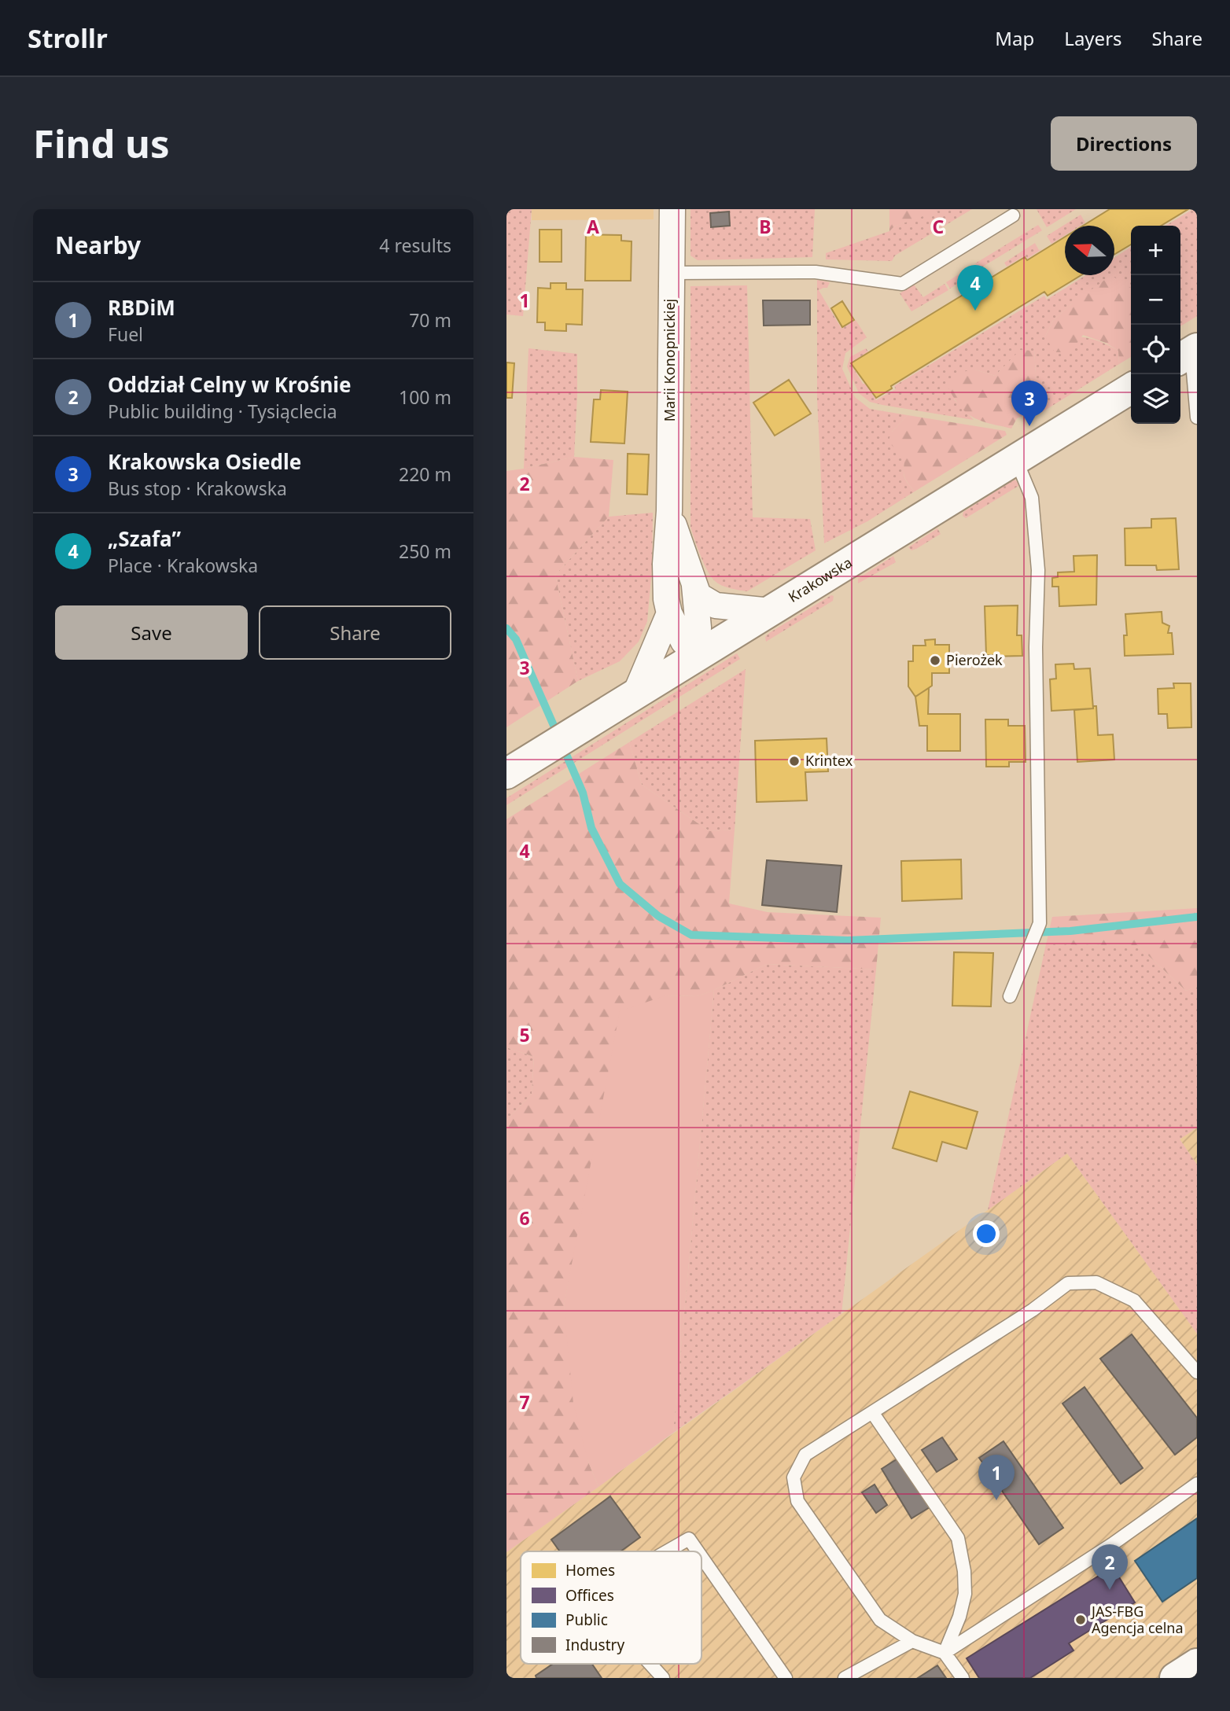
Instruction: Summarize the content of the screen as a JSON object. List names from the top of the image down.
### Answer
{
  "streets": {
    "main road": ["Krakowska"],
    "street": ["Marii Konopnickiej"]
  },
  "crossings": [
    ["Marii Konopnickiej", "Krakowska"]
  ],
  "places": ["Pierożek", "Krintex", "JAS-FBG Agencja celna"],
  "legend": [
    "Homes",
    "Offices",
    "Public",
    "Industry"
  ],
  "north": "left",
  "page": {
    "header": "Strollr",
    "nav": ["Map", "Layers", "Share"],
    "buttons": [
      "Directions",
      ["Save", "Share"]
    ],
    "title": "Find us",
    "heading": ["Nearby", "4 results"],
    "map_buttons": ["+", "−"],
    "pins": [
      "4",
      "3",
      "1",
      "2"
    ],
    "list": [
      {
        "mark": "1",
        "name": "RBDiM",
        "note": "Fuel",
        "value": "70 m"
      },
      {
        "mark": "2",
        "name": "Oddział Celny w Krośnie",
        "note": "Public building · Tysiąclecia",
        "value": "100 m"
      },
      {
        "mark": "3",
        "name": "Krakowska Osiedle",
        "note": "Bus stop · Krakowska",
        "value": "220 m"
      },
      {
        "mark": "4",
        "name": "„Szafa”",
        "note": "Place · Krakowska",
        "value": "250 m"
      }
    ]
  },
  "grid": {
    "columns": ["A", "B", "C"],
    "rows": [
      "1",
      "2",
      "3",
      "4",
      "5",
      "6",
      "7"
    ]
  }
}
